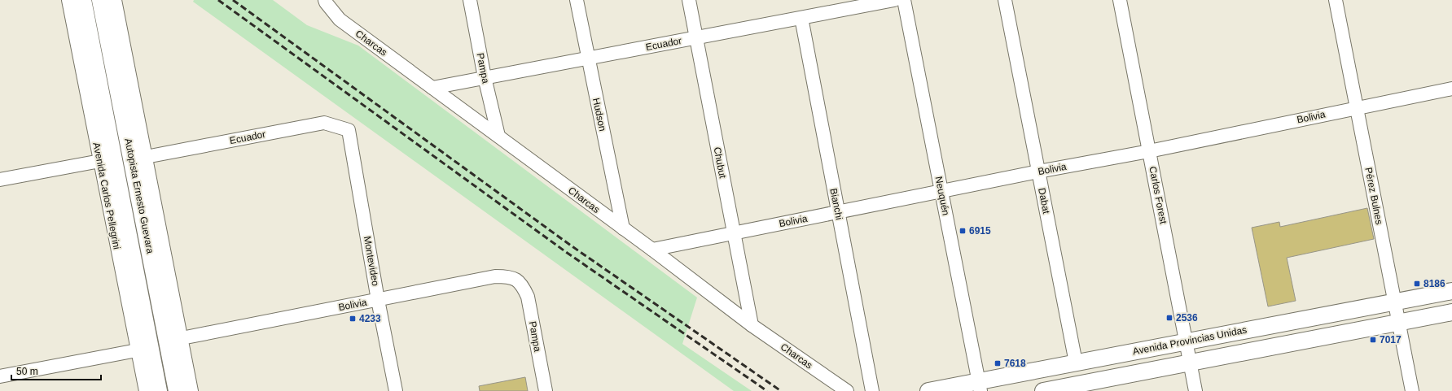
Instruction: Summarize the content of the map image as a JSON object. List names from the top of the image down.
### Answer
{
  "streets": {
    "highway": ["Autopista Ernesto Guevara"],
    "main road": ["Avenida Provincias Unidas"],
    "street": [
      "Charcas",
      "Ecuador",
      "Pampa",
      "Hudson",
      "Bolivia",
      "Chubut",
      "Carlos Forest",
      "Avenida Carlos Pellegrini",
      "Neuquén",
      "Pérez Bulnes",
      "Dabat",
      "Bianchi",
      "Montevideo"
    ]
  },
  "crossings": [
    ["Charcas", "Ecuador"],
    ["Charcas", "Pampa"],
    ["Charcas", "Hudson"],
    ["Charcas", "Bolivia"],
    ["Charcas", "Chubut"],
    ["Ecuador", "Pampa"],
    ["Ecuador", "Hudson"],
    ["Ecuador", "Chubut"],
    ["Ecuador", "Bianchi"],
    ["Ecuador", "Montevideo"],
    ["Pampa", "Bolivia"],
    ["Bolivia", "Chubut"],
    ["Bolivia", "Carlos Forest"],
    ["Bolivia", "Neuquén"],
    ["Bolivia", "Pérez Bulnes"],
    ["Bolivia", "Dabat"],
    ["Bolivia", "Bianchi"],
    ["Bolivia", "Montevideo"],
    ["Carlos Forest", "Avenida Provincias Unidas"],
    ["Avenida Carlos Pellegrini", "Autopista Ernesto Guevara"],
    ["Neuquén", "Avenida Provincias Unidas"],
    ["Pérez Bulnes", "Avenida Provincias Unidas"],
    ["Dabat", "Avenida Provincias Unidas"]
  ],
  "places": {
    "transit": [
      "6915",
      "8186",
      "2536",
      "4233",
      "7017",
      "7618"
    ]
  },
  "scale_bar": "50 m"
}
